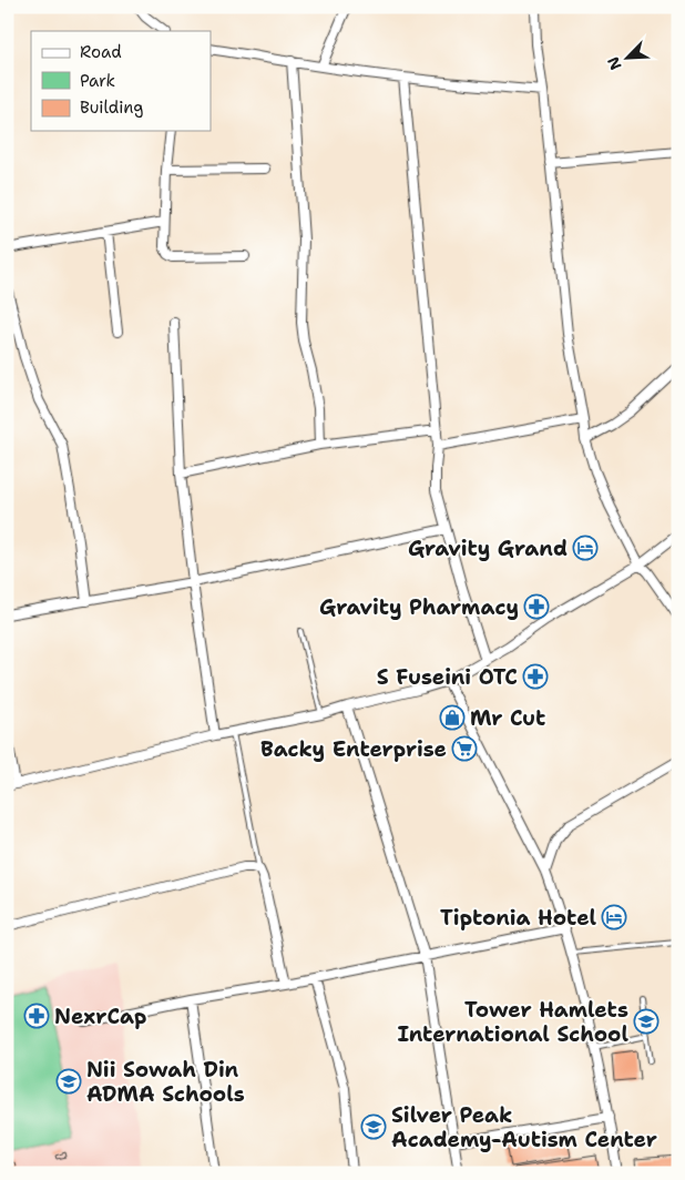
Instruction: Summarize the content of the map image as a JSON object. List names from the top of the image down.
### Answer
{
  "places": {
    "hotel": ["Gravity Grand", "Tiptonia Hotel"],
    "pharmacy": ["Gravity Pharmacy", "S Fuseini OTC", "NexrCap"],
    "shop": ["Mr Cut"],
    "supermarket": ["Backy Enterprise"],
    "school or university": ["Tower Hamlets International School", "Nii Sowah Din ADMA Schools", "Silver Peak Academy-Autism Center"]
  },
  "legend": ["Road", "Park", "Building"],
  "north": "bottom left"
}
